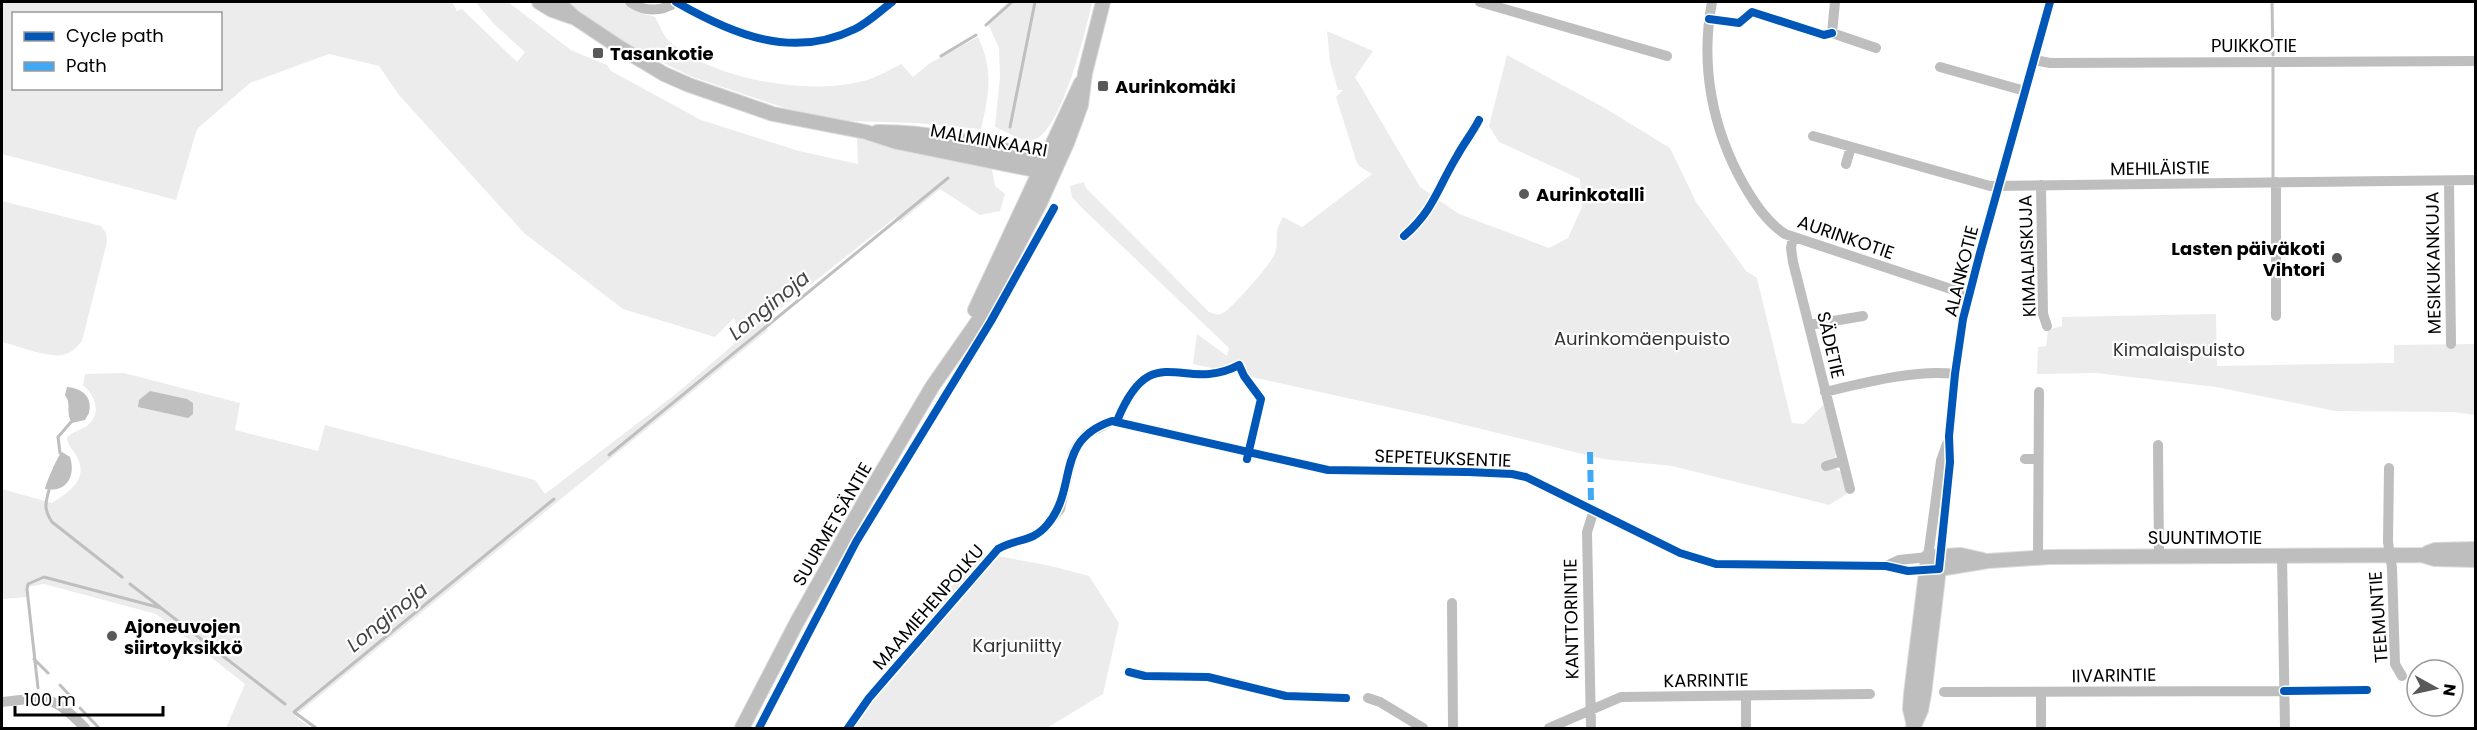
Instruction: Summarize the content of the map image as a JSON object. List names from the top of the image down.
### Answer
{
  "streets": {
    "main road": ["MALMINKAARI", "SUURMETSÄNTIE", "SUUNTIMOTIE"],
    "street": [
      "PUIKKOTIE",
      "MEHILÄISTIE",
      "AURINKOTIE",
      "KIMALAISKUJA",
      "MESIKUKANKUJA",
      "ALANKOTIE",
      "SÄDETIE",
      "SEPETEUKSENTIE",
      "TEEMUNTIE",
      "KANTTORINTIE",
      "IIVARINTIE",
      "KARRINTIE"
    ],
    "cycle path": ["MAAMIEHENPOLKU"]
  },
  "crossings": [
    ["PUIKKOTIE", "ALANKOTIE"],
    ["MALMINKAARI", "SUURMETSÄNTIE"],
    ["MEHILÄISTIE", "KIMALAISKUJA"],
    ["MEHILÄISTIE", "MESIKUKANKUJA"],
    ["MEHILÄISTIE", "ALANKOTIE"],
    ["AURINKOTIE", "ALANKOTIE"],
    ["AURINKOTIE", "SÄDETIE"],
    ["ALANKOTIE", "SEPETEUKSENTIE"],
    ["ALANKOTIE", "SUUNTIMOTIE"],
    ["SEPETEUKSENTIE", "SUUNTIMOTIE"],
    ["SEPETEUKSENTIE", "KANTTORINTIE"],
    ["SUUNTIMOTIE", "TEEMUNTIE"],
    ["KANTTORINTIE", "KARRINTIE"]
  ],
  "water": ["Longinoja"],
  "parks": ["Aurinkomäenpuisto", "Kimalaispuisto", "Karjuniitty"],
  "places": {
    "transit": ["Tasankotie", "Aurinkomäki"],
    "other": ["Aurinkotalli", "Lasten päiväkoti Vihtori", "Ajoneuvojen siirtoyksikkö"]
  },
  "legend": ["Cycle path", "Path"],
  "scale_bar": "100 m",
  "north": "right"
}
